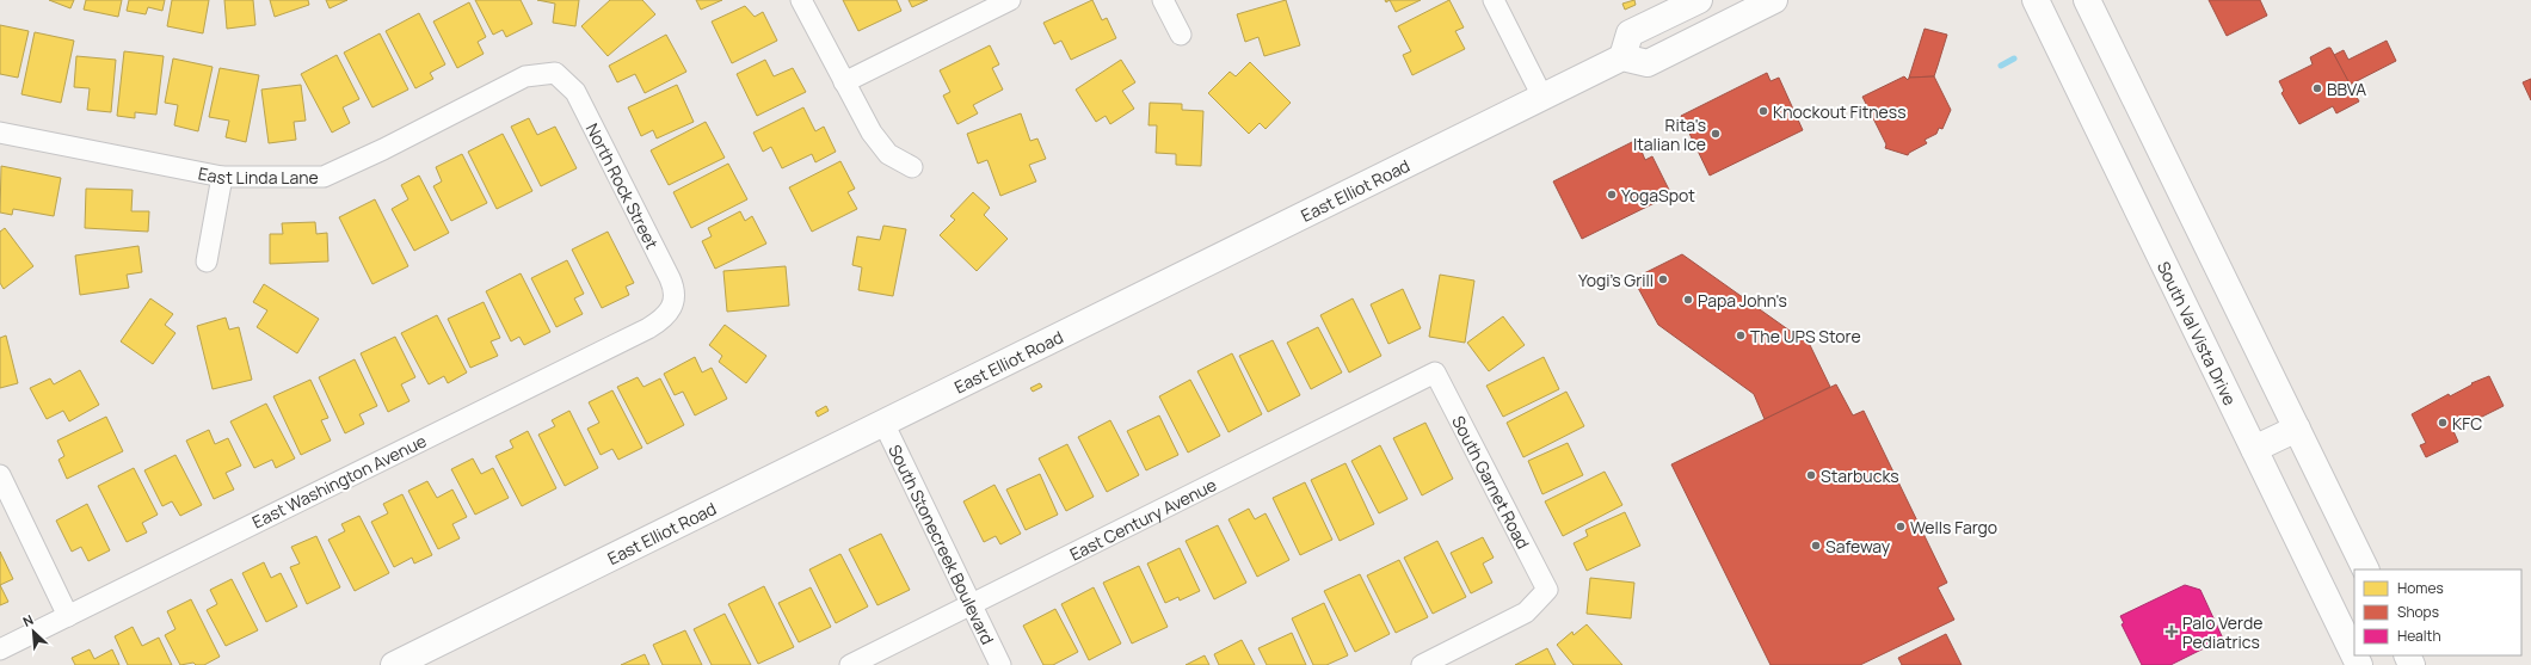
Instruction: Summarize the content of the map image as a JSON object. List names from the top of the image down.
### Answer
{
  "streets": {
    "main road": ["East Elliot Road", "South Val Vista Drive"],
    "street": [
      "East Linda Lane",
      "North Rock Street",
      "East Washington Avenue",
      "South Garnet Road",
      "East Century Avenue",
      "South Stonecreek Boulevard"
    ]
  },
  "crossings": [
    ["East Linda Lane", "North Rock Street"],
    ["North Rock Street", "East Washington Avenue"],
    ["East Elliot Road", "South Stonecreek Boulevard"],
    ["South Garnet Road", "East Century Avenue"],
    ["East Century Avenue", "South Stonecreek Boulevard"]
  ],
  "places": {
    "other": [
      "BBVA",
      "Knockout Fitness",
      "Rita's Italian Ice",
      "YogaSpot",
      "Yogi's Grill",
      "Papa John's",
      "The UPS Store",
      "KFC",
      "Starbucks",
      "Wells Fargo",
      "Safeway"
    ],
    "health": ["Palo Verde Pediatrics"]
  },
  "legend": ["Homes", "Shops", "Health"],
  "north": "top left"
}
